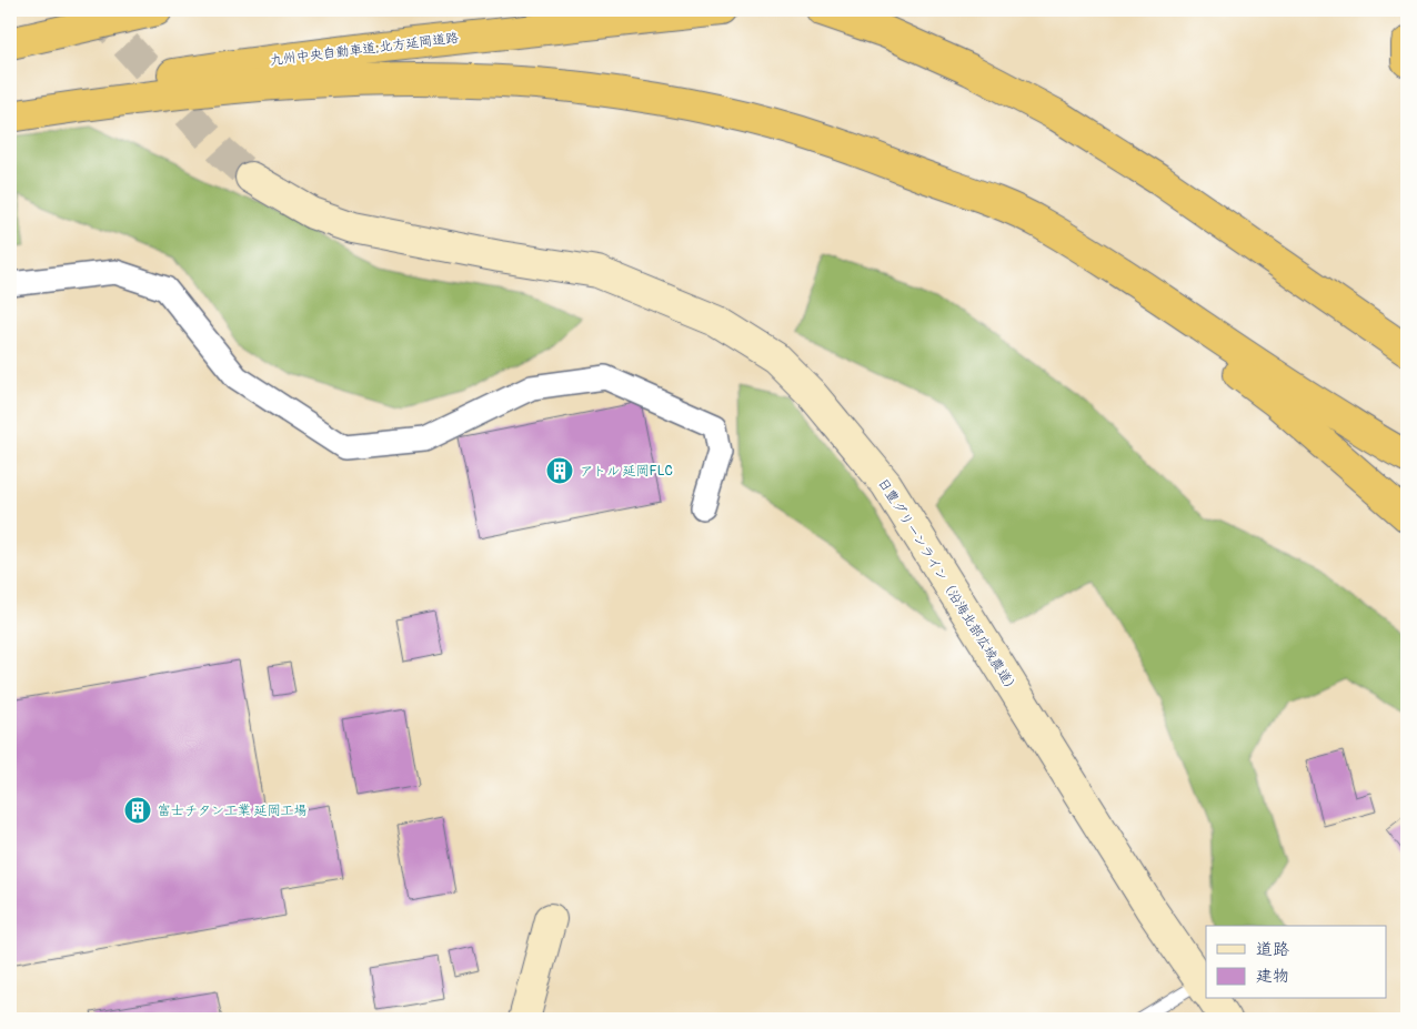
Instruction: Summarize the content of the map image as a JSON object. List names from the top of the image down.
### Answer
{
  "streets": {
    "highway": ["九州中央自動車道;北方延岡道路"],
    "street": ["日豊グリーンライン（沿海北部広域農道）"]
  },
  "places": {
    "building": ["アトル 延岡FLC", "富士チタン工業 延岡工場"]
  },
  "legend": ["道路", "建物"]
}
